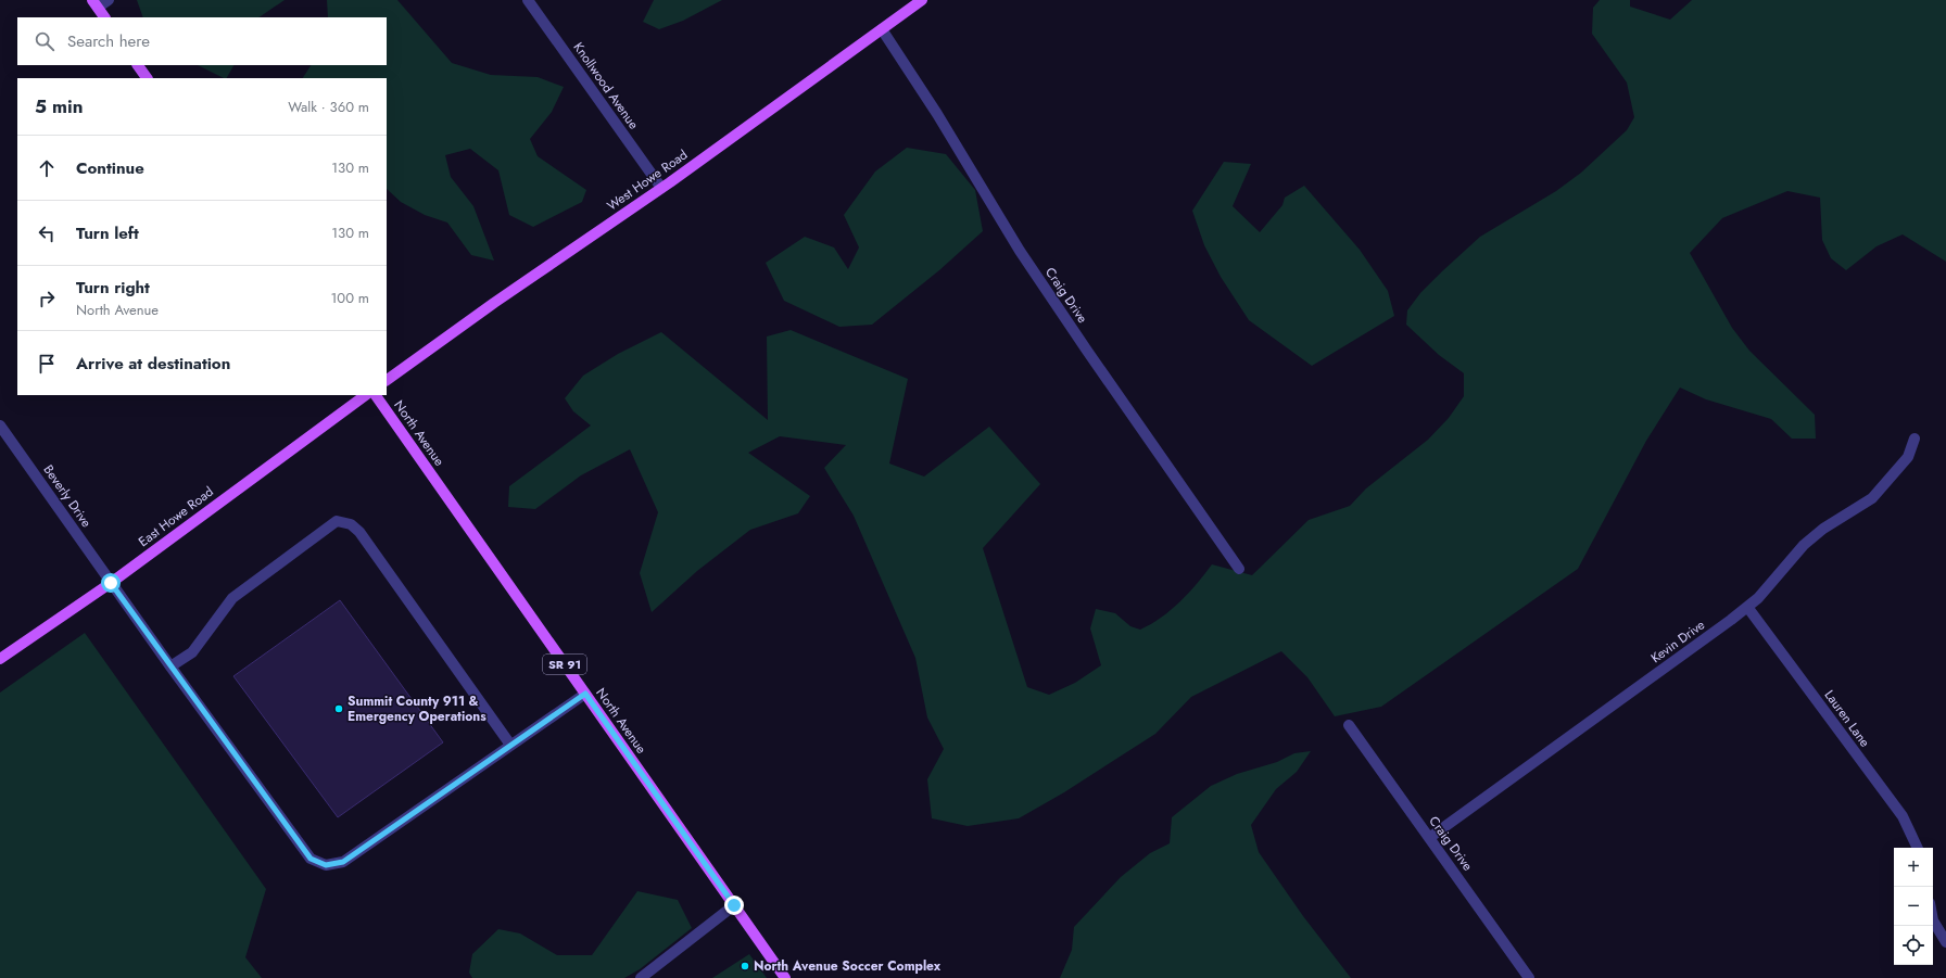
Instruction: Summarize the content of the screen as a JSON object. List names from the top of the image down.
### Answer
{
  "streets": {
    "main road": [
      "West Howe Road",
      "North Avenue",
      "East Howe Road",
      "SR 91"
    ],
    "street": [
      "Knollwood Avenue",
      "Craig Drive",
      "Beverly Drive",
      "Kevin Drive",
      "Lauren Lane"
    ]
  },
  "crossings": [
    ["Knollwood Avenue", "West Howe Road"],
    ["West Howe Road", "Craig Drive"],
    ["Craig Drive", "Kevin Drive"],
    ["North Avenue", "Beverly Drive"],
    ["Beverly Drive", "East Howe Road"],
    ["Kevin Drive", "Lauren Lane"]
  ],
  "places": ["Summit County 911 & Emergency Operations", "North Avenue Soccer Complex"],
  "page": {
    "search": "Search here",
    "heading": ["5 min", "Walk · 360 m"],
    "list": [
      ["Continue", "130 m"],
      ["Turn left", "130 m"],
      ["Turn right", "North Avenue", "100 m"],
      "Arrive at destination"
    ],
    "map_buttons": ["+", "−"]
  }
}
